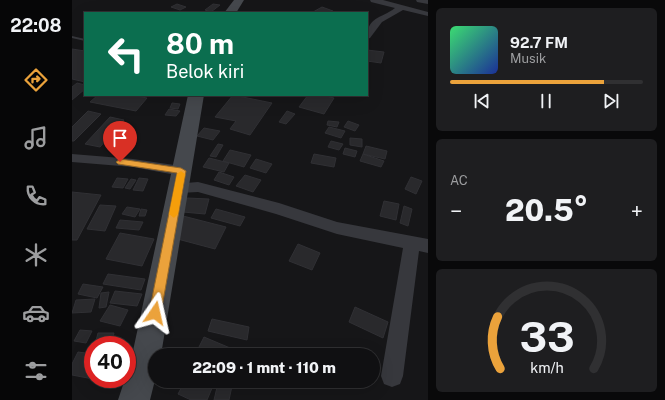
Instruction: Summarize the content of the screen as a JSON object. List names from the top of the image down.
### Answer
{
  "page": {
    "tabs": "22:08",
    "turn": ["80 m", "Belok kiri"],
    "song": ["92.7 FM", "Musik"],
    "tile": "AC",
    "heat": ["−", "20.5°", "+"],
    "limit": "40",
    "trip": "22:09 · 1 mnt · 110 m",
    "gauge": ["33", "km/h"]
  }
}
